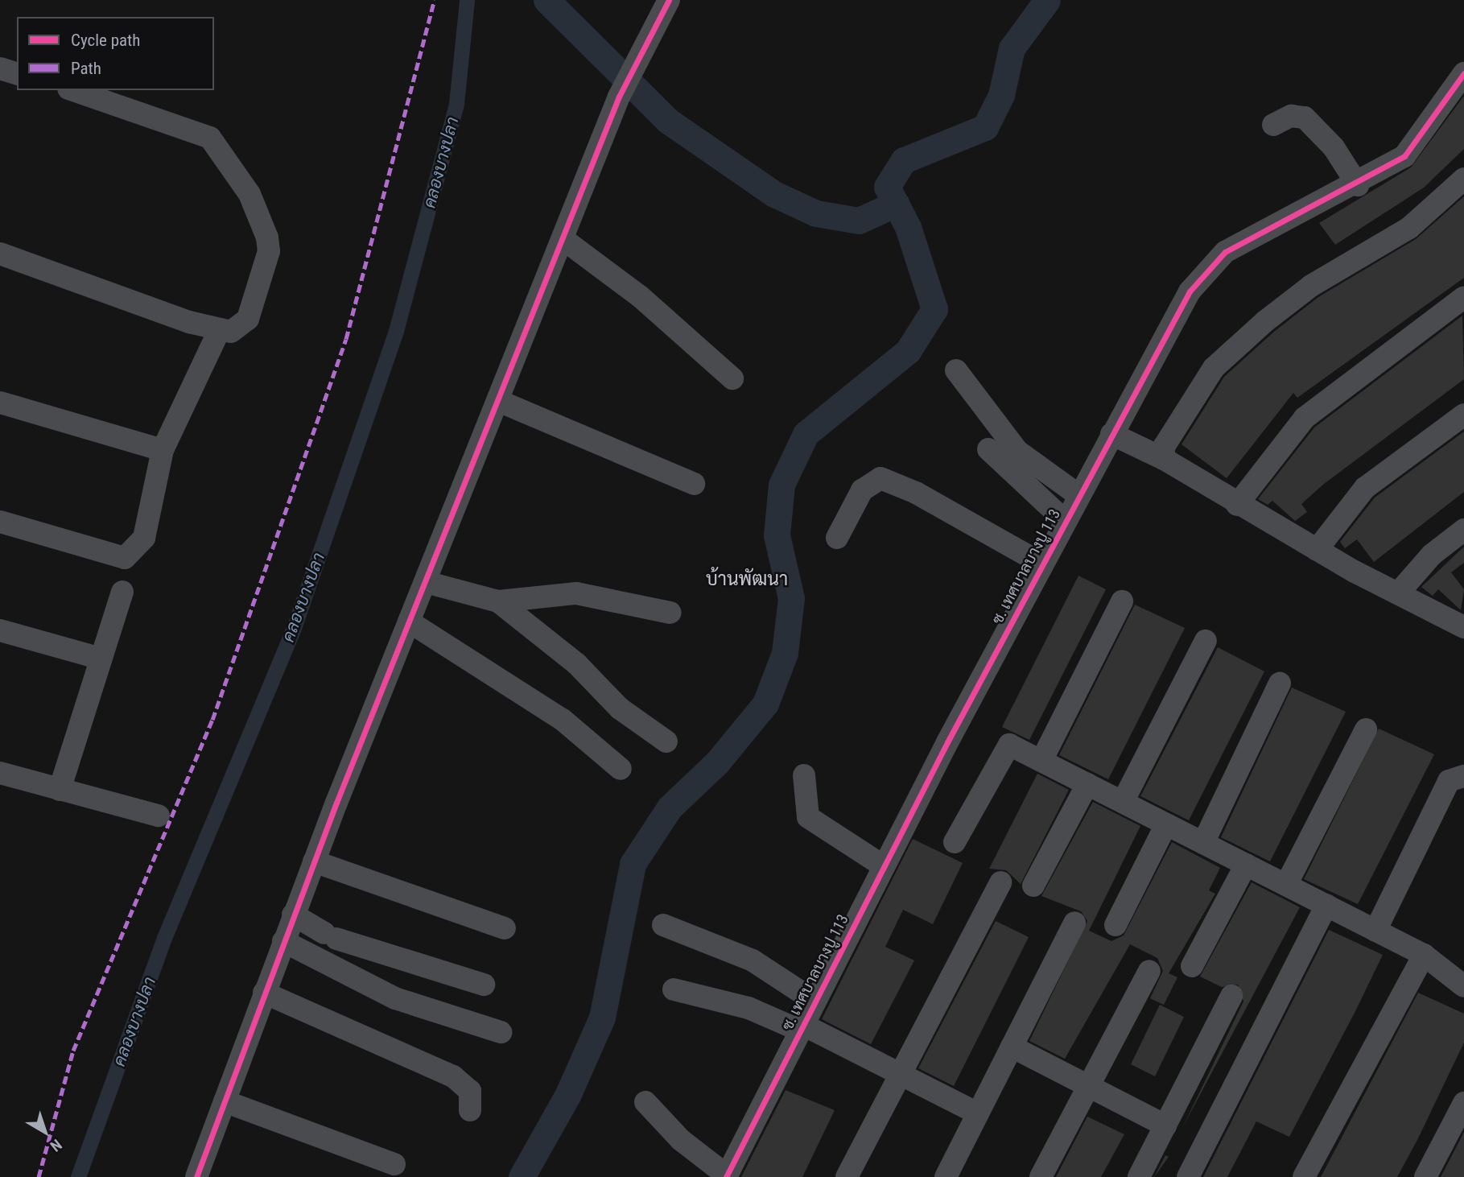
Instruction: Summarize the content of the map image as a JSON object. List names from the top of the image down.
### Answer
{
  "streets": {
    "street": ["ซ. เทศบาลบางปู 113"]
  },
  "districts": ["บ้านพัฒนา"],
  "water": ["คลองบางปลา"],
  "legend": ["Cycle path", "Path"],
  "north": "bottom right"
}
